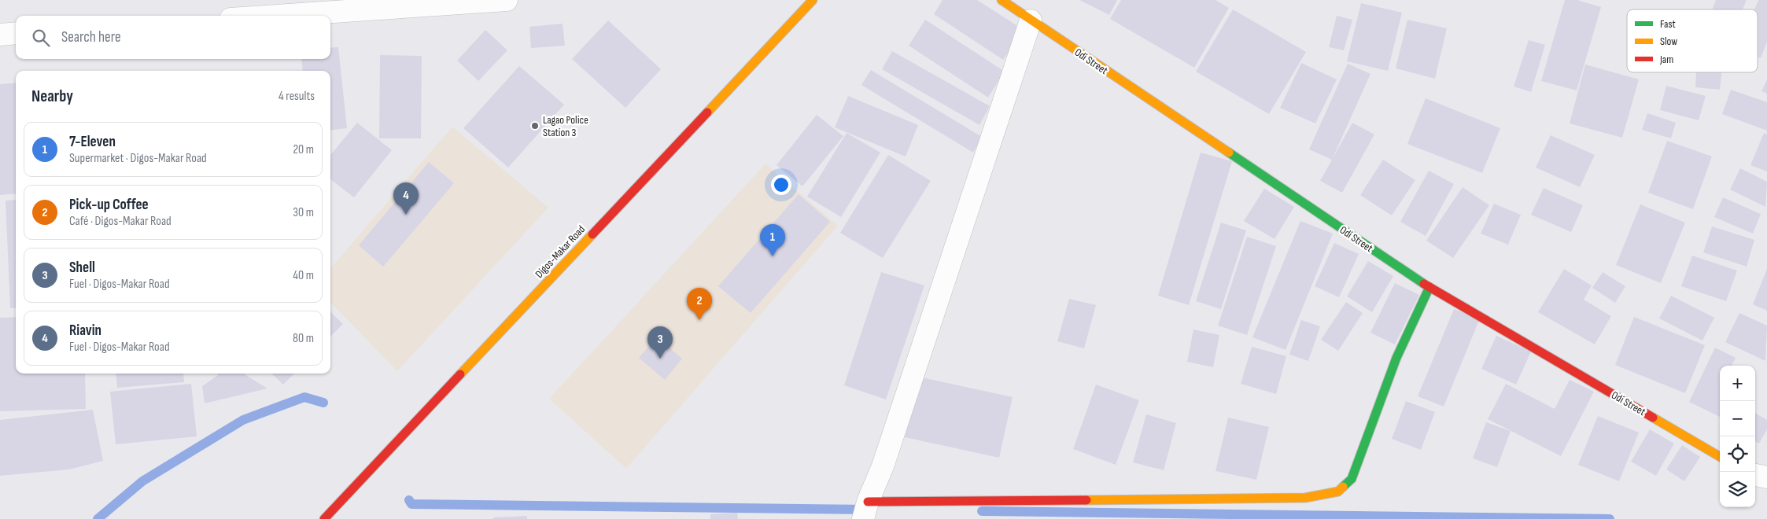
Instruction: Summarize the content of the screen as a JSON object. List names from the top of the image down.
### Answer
{
  "streets": {
    "street": ["Odi Street", "Digos-Makar Road"]
  },
  "places": ["Lagao Police Station 3"],
  "legend": ["Fast", "Slow", "Jam"],
  "page": {
    "search": "Search here",
    "heading": ["Nearby", "4 results"],
    "list": [
      {
        "mark": "1",
        "name": "7-Eleven",
        "note": "Supermarket · Digos-Makar Road",
        "value": "20 m"
      },
      {
        "mark": "2",
        "name": "Pick-up Coffee",
        "note": "Café · Digos-Makar Road",
        "value": "30 m"
      },
      {
        "mark": "3",
        "name": "Shell",
        "note": "Fuel · Digos-Makar Road",
        "value": "40 m"
      },
      {
        "mark": "4",
        "name": "Riavin",
        "note": "Fuel · Digos-Makar Road",
        "value": "80 m"
      }
    ],
    "pins": [
      "4",
      "1",
      "2",
      "3"
    ],
    "map_buttons": ["+", "−"]
  }
}
